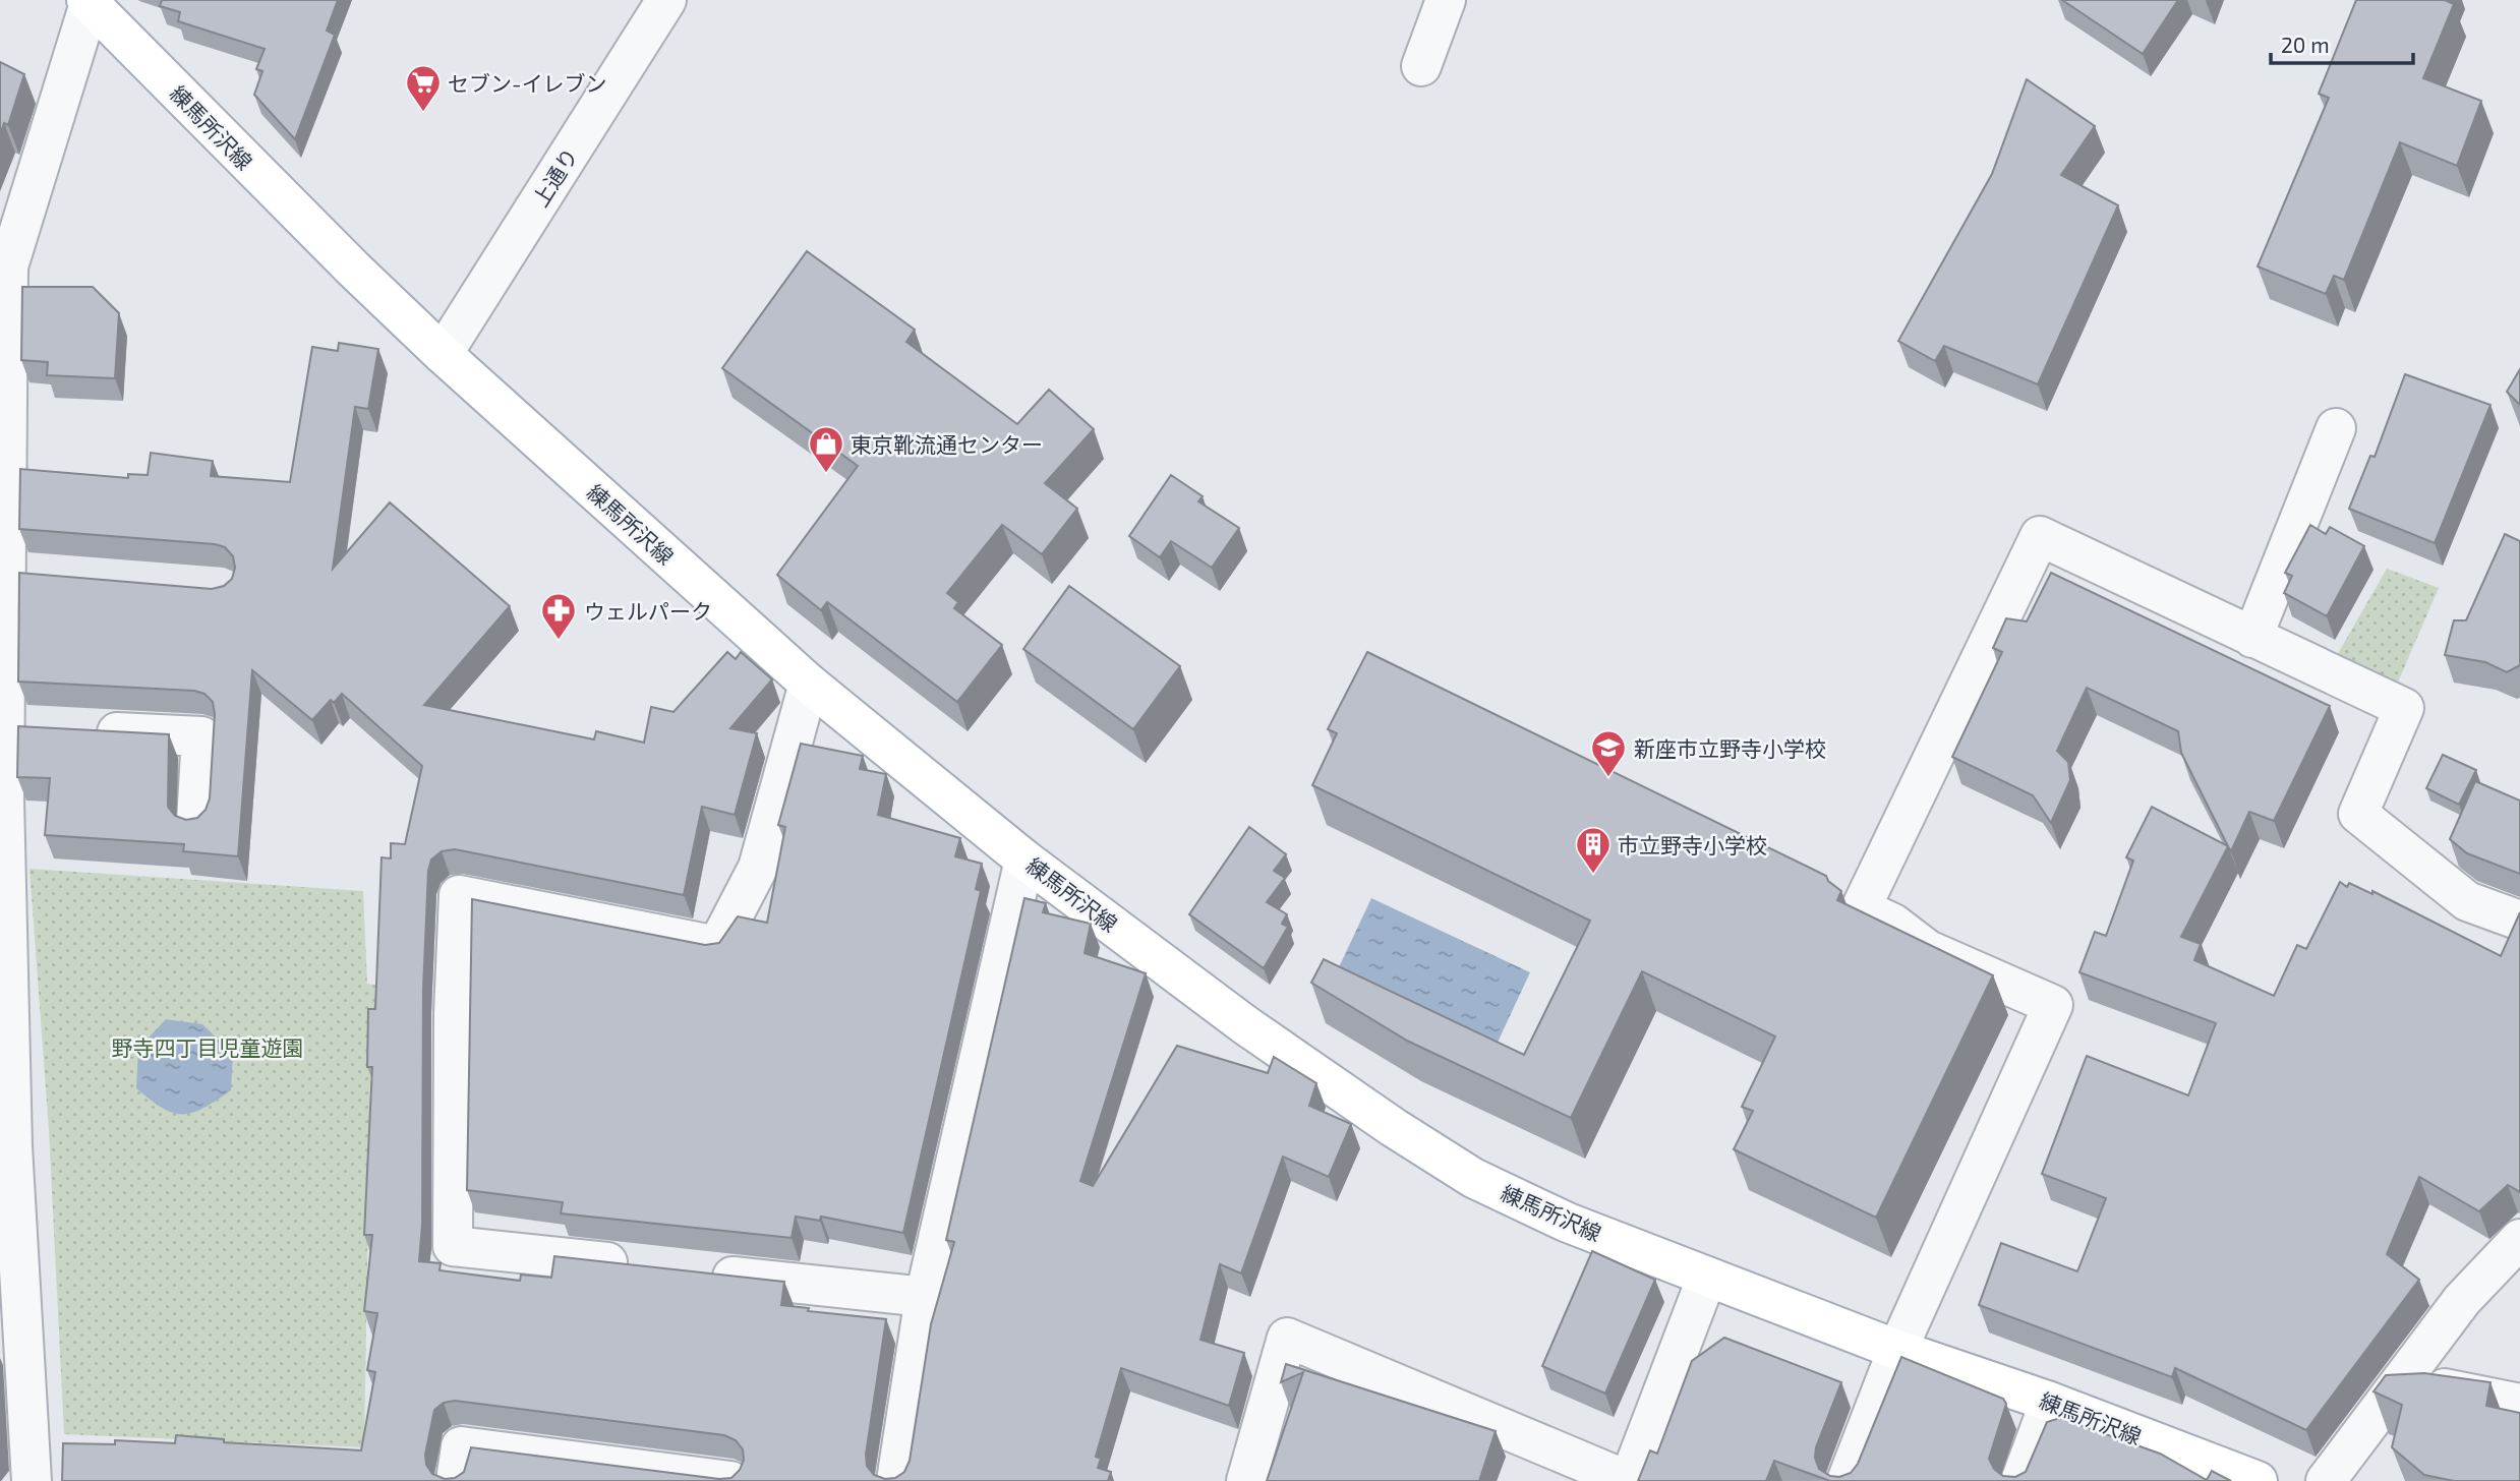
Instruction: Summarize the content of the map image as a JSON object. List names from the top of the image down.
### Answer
{
  "streets": {
    "main road": ["練馬所沢線"],
    "street": ["上通り"]
  },
  "crossings": [
    ["練馬所沢線", "上通り"]
  ],
  "parks": ["野寺四丁目児童遊園"],
  "places": {
    "supermarket": ["セブン-イレブン"],
    "shop": ["東京靴流通センター"],
    "pharmacy": ["ウェルパーク"],
    "school or university": ["新座市立野寺小学校"],
    "building": ["市立野寺小学校"]
  },
  "scale_bar": "20 m"
}
